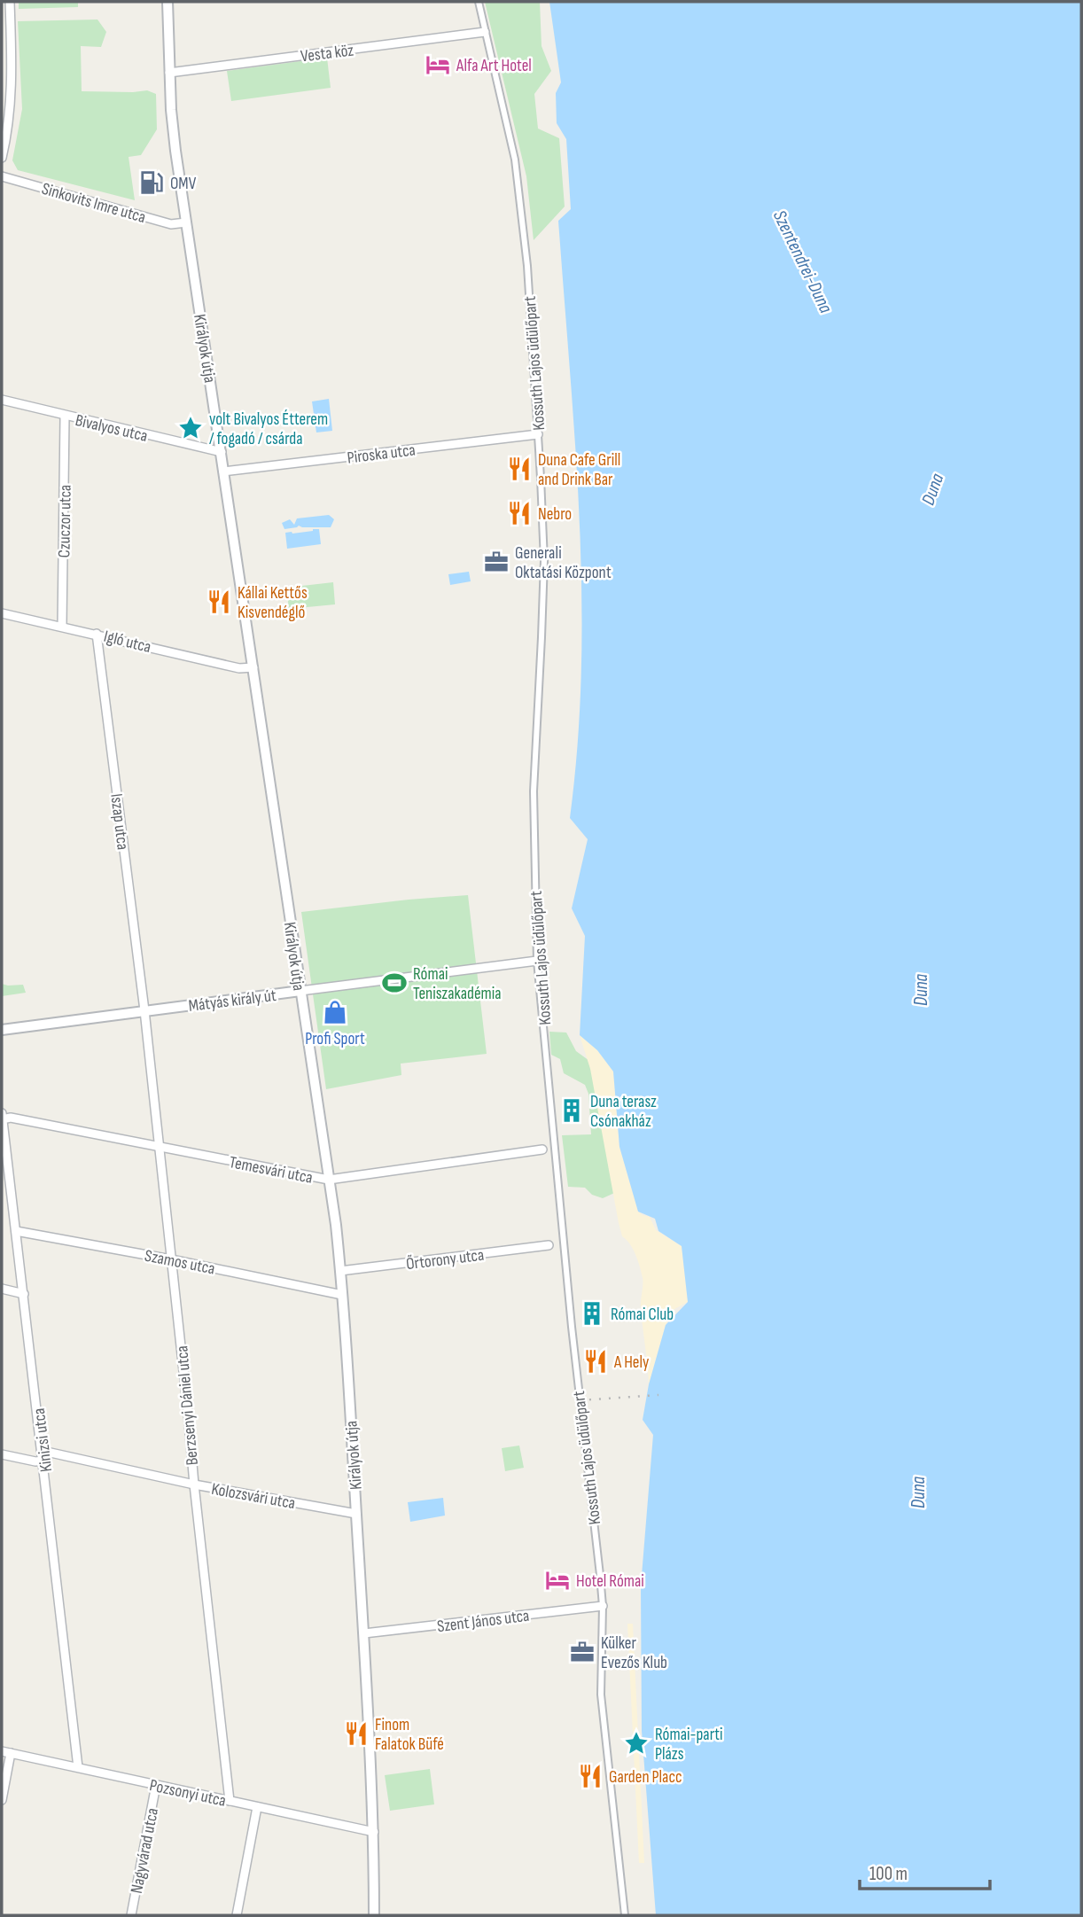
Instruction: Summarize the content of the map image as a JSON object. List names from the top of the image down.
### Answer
{
  "streets": {
    "street": [
      "Vesta köz",
      "Sinkovits Imre utca",
      "Királyok útja",
      "Kossuth Lajos üdülőpart",
      "Bivalyos utca",
      "Piroska utca",
      "Czuczor utca",
      "Igló utca",
      "Iszap utca",
      "Mátyás király út",
      "Temesvári utca",
      "Őrtorony utca",
      "Szamos utca",
      "Berzsenyi Dániel utca",
      "Kinizsi utca",
      "Kolozsvári utca",
      "Szent János utca",
      "Pozsonyi utca",
      "Nagyvárad utca"
    ]
  },
  "crossings": [
    ["Vesta köz", "Királyok útja"],
    ["Vesta köz", "Kossuth Lajos üdülőpart"],
    ["Sinkovits Imre utca", "Királyok útja"],
    ["Királyok útja", "Bivalyos utca"],
    ["Királyok útja", "Piroska utca"],
    ["Királyok útja", "Igló utca"],
    ["Királyok útja", "Mátyás király út"],
    ["Királyok útja", "Temesvári utca"],
    ["Királyok útja", "Őrtorony utca"],
    ["Királyok útja", "Szamos utca"],
    ["Királyok útja", "Kolozsvári utca"],
    ["Királyok útja", "Szent János utca"],
    ["Királyok útja", "Pozsonyi utca"],
    ["Kossuth Lajos üdülőpart", "Piroska utca"],
    ["Kossuth Lajos üdülőpart", "Mátyás király út"],
    ["Kossuth Lajos üdülőpart", "Szent János utca"],
    ["Bivalyos utca", "Czuczor utca"],
    ["Czuczor utca", "Igló utca"],
    ["Igló utca", "Iszap utca"],
    ["Iszap utca", "Mátyás király út"],
    ["Iszap utca", "Berzsenyi Dániel utca"],
    ["Mátyás király út", "Berzsenyi Dániel utca"],
    ["Temesvári utca", "Berzsenyi Dániel utca"],
    ["Temesvári utca", "Kinizsi utca"],
    ["Szamos utca", "Berzsenyi Dániel utca"],
    ["Szamos utca", "Kinizsi utca"],
    ["Berzsenyi Dániel utca", "Kolozsvári utca"],
    ["Berzsenyi Dániel utca", "Pozsonyi utca"],
    ["Kinizsi utca", "Kolozsvári utca"],
    ["Kinizsi utca", "Pozsonyi utca"],
    ["Pozsonyi utca", "Nagyvárad utca"]
  ],
  "water": ["Szentendrei-Duna", "Duna"],
  "places": {
    "hotel": ["Alfa Art Hotel", "Hotel Római"],
    "fuel station": ["OMV"],
    "place": ["volt Bivalyos Étterem / fogadó / csárda", "Római-parti Plázs"],
    "restaurant": [
      "Duna Cafe Grill and Drink Bar",
      "Nebro",
      "Kállai Kettős Kisvendéglő",
      "A Hely",
      "Finom Falatok Büfé",
      "Garden Placc"
    ],
    "office": ["Generali Oktatási Központ", "Külker Evezős Klub"],
    "sports": ["Római Teniszakadémia"],
    "shop": ["Profi Sport"],
    "building": ["Duna terasz Csónakház", "Római Club"]
  },
  "scale_bar": "100 m"
}
